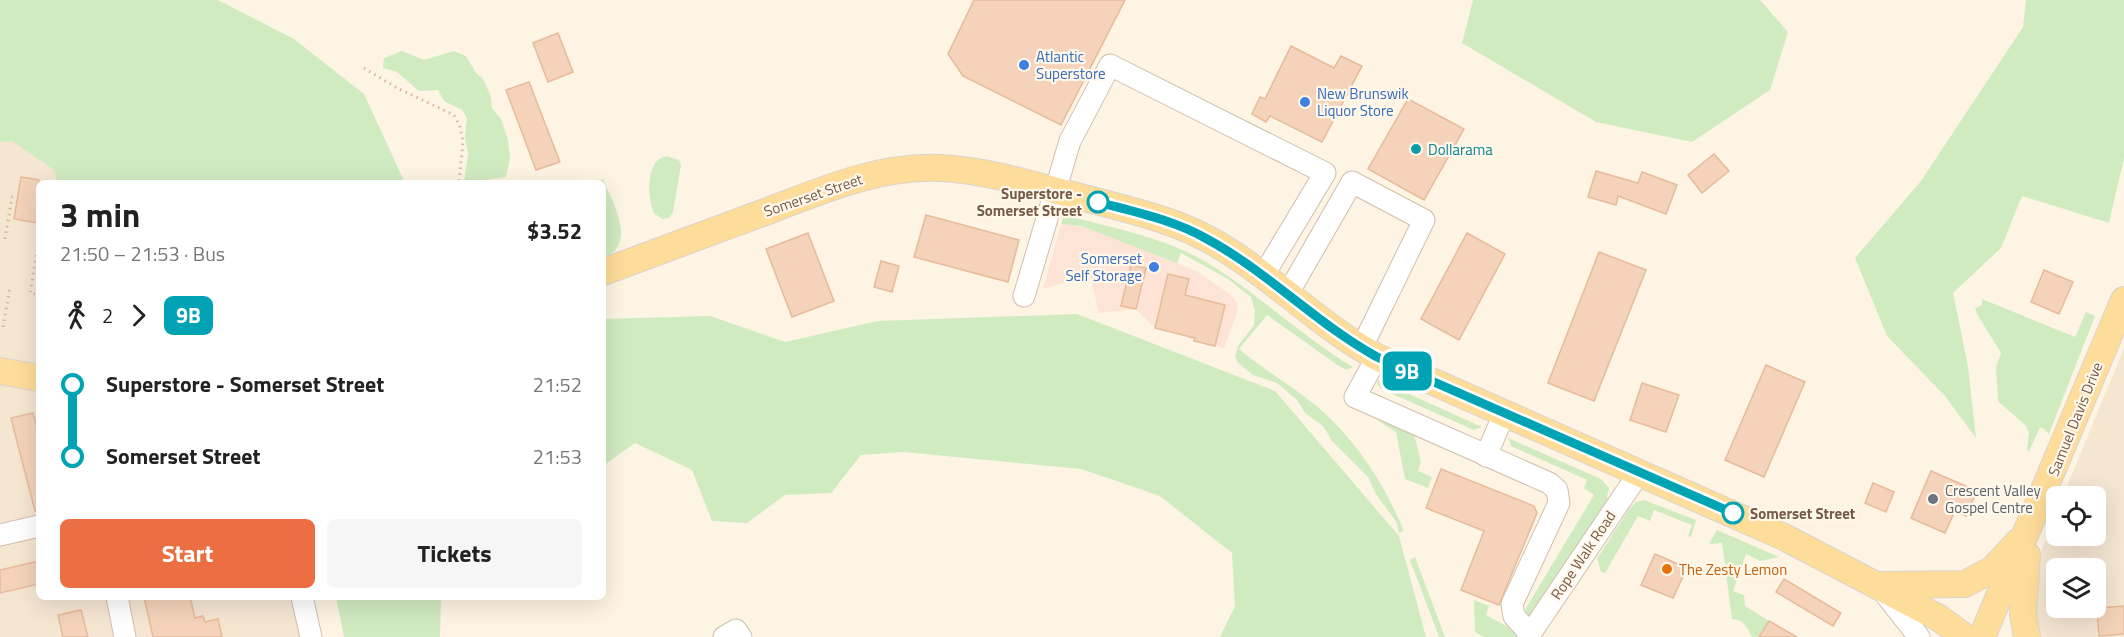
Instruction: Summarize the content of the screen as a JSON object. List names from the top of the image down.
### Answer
{
  "streets": {
    "main road": ["Somerset Street", "Samuel Davis Drive"],
    "street": ["Rope Walk Road"]
  },
  "crossings": [
    ["Somerset Street", "Rope Walk Road"]
  ],
  "places": [
    "Atlantic Superstore",
    "New Brunswik Liquor Store",
    "Dollarama",
    "Superstore - Somerset Street",
    "Somerset Self Storage",
    "Crescent Valley Gospel Centre",
    "Somerset Street",
    "The Zesty Lemon"
  ],
  "lines": ["bus line 9B"],
  "page": {
    "on_map": "9B",
    "heading": ["3 min", "21:50 – 21:53 · Bus", "$3.52"],
    "legs": ["2", "9B"],
    "list": [
      {
        "name": "Superstore - Somerset Street",
        "value": "21:52"
      },
      {
        "name": "Somerset Street",
        "value": "21:53"
      }
    ],
    "buttons": ["Start", "Tickets"]
  }
}
